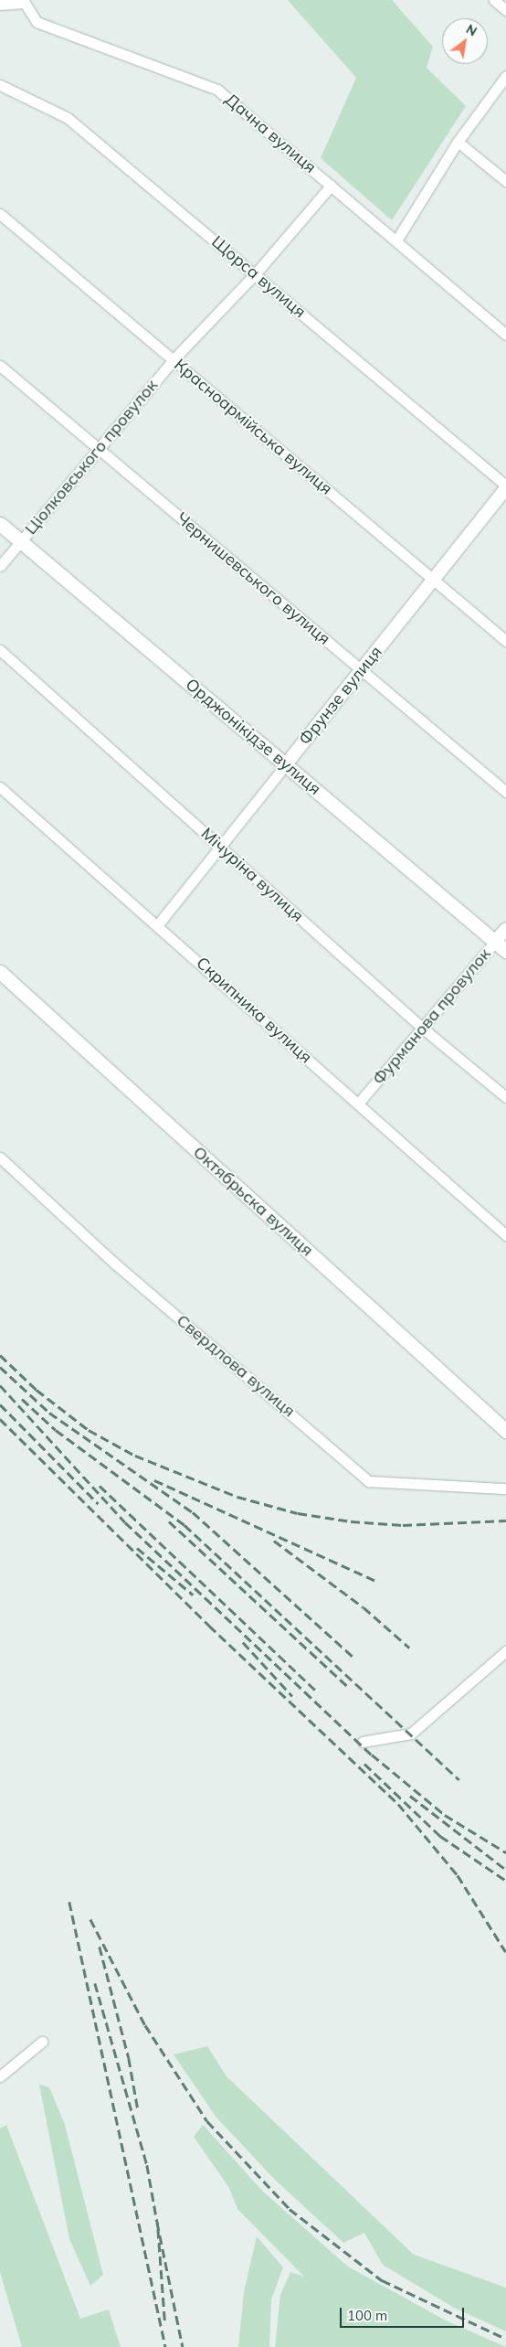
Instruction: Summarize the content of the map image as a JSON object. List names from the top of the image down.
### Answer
{
  "streets": {
    "main road": ["Орджонікідзе вулиця", "Октябрьска вулиця"],
    "street": [
      "Дачна вулиця",
      "Щорса вулиця",
      "Красноармійська вулиця",
      "Ціолковського провулок",
      "Чернишевського вулиця",
      "Фрунзе вулиця",
      "Мічуріна вулиця",
      "Скрипника вулиця",
      "Фурманова провулок",
      "Свердлова вулиця"
    ]
  },
  "crossings": [
    ["Дачна вулиця", "Ціолковського провулок"],
    ["Щорса вулиця", "Ціолковського провулок"],
    ["Щорса вулиця", "Фрунзе вулиця"],
    ["Красноармійська вулиця", "Ціолковського провулок"],
    ["Красноармійська вулиця", "Фрунзе вулиця"],
    ["Ціолковського провулок", "Чернишевського вулиця"],
    ["Ціолковського провулок", "Орджонікідзе вулиця"],
    ["Чернишевського вулиця", "Фрунзе вулиця"],
    ["Фрунзе вулиця", "Орджонікідзе вулиця"],
    ["Фрунзе вулиця", "Мічуріна вулиця"],
    ["Фрунзе вулиця", "Скрипника вулиця"],
    ["Орджонікідзе вулиця", "Фурманова провулок"],
    ["Мічуріна вулиця", "Фурманова провулок"],
    ["Скрипника вулиця", "Фурманова провулок"]
  ],
  "scale_bar": "100 m",
  "north": "top right"
}
